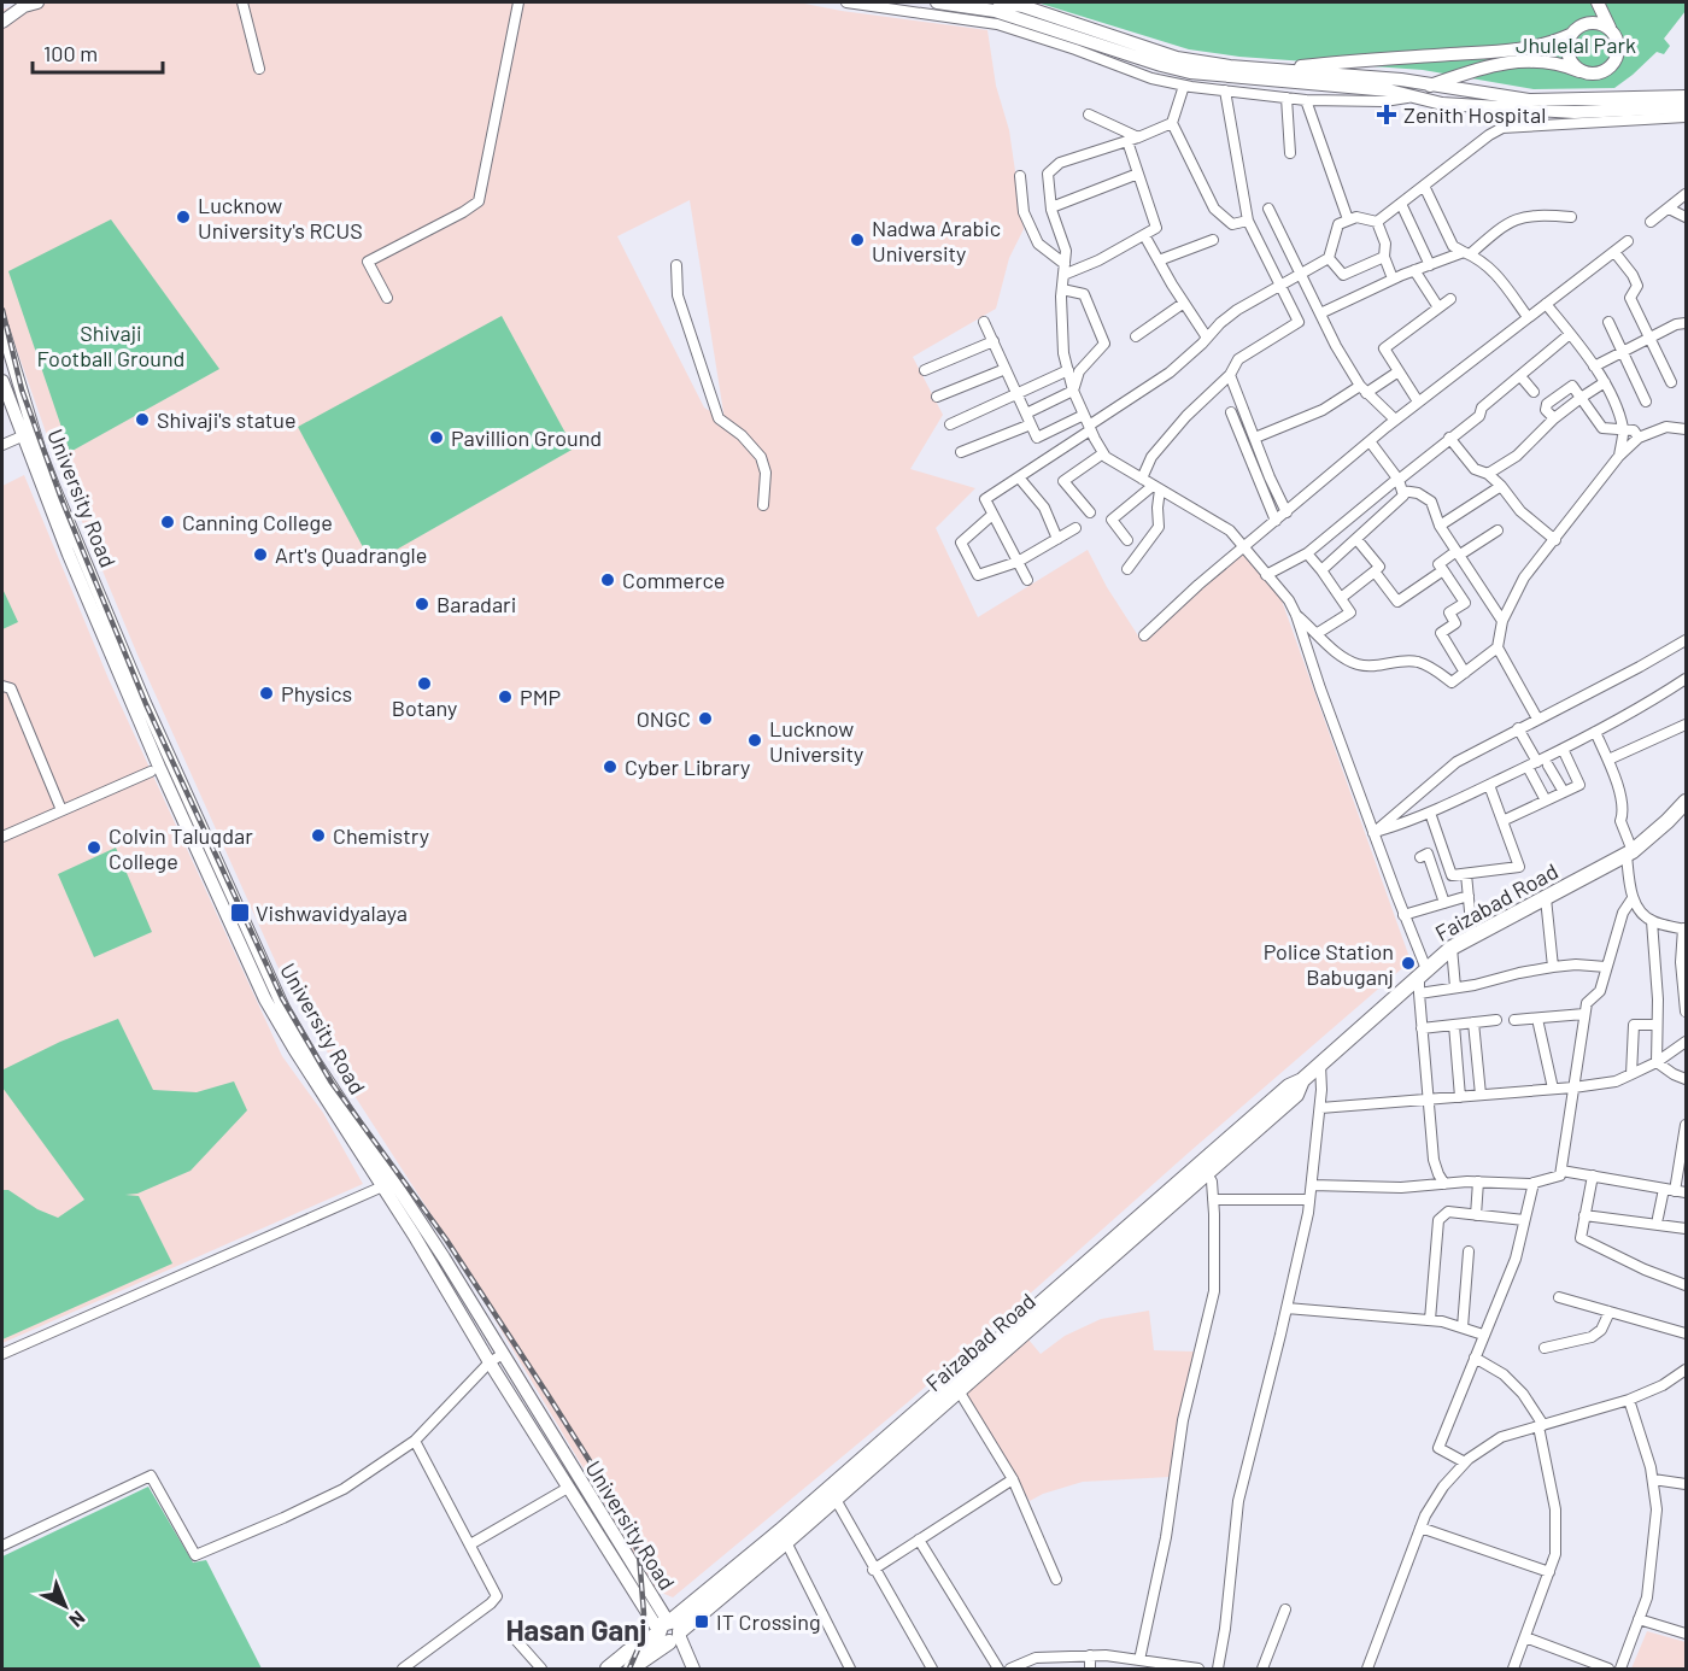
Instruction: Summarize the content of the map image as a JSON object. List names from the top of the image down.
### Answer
{
  "streets": {
    "main road": ["Faizabad Road"],
    "street": ["University Road"]
  },
  "crossings": [
    ["University Road", "Faizabad Road"]
  ],
  "districts": ["Hasan Ganj"],
  "parks": ["Jhulelal Park", "Shivaji Football Ground"],
  "places": {
    "health": ["Zenith Hospital"],
    "other": [
      "Lucknow University's RCUS",
      "Nadwa Arabic University",
      "Shivaji's statue",
      "Pavillion Ground",
      "Canning College",
      "Art's Quadrangle",
      "Commerce",
      "Baradari",
      "Botany",
      "Physics",
      "PMP",
      "ONGC",
      "Lucknow University",
      "Cyber Library",
      "Chemistry",
      "Colvin Taluqdar College",
      "Police Station Babuganj"
    ],
    "transit": ["Vishwavidyalaya", "IT Crossing"]
  },
  "scale_bar": "100 m",
  "north": "bottom right"
}
